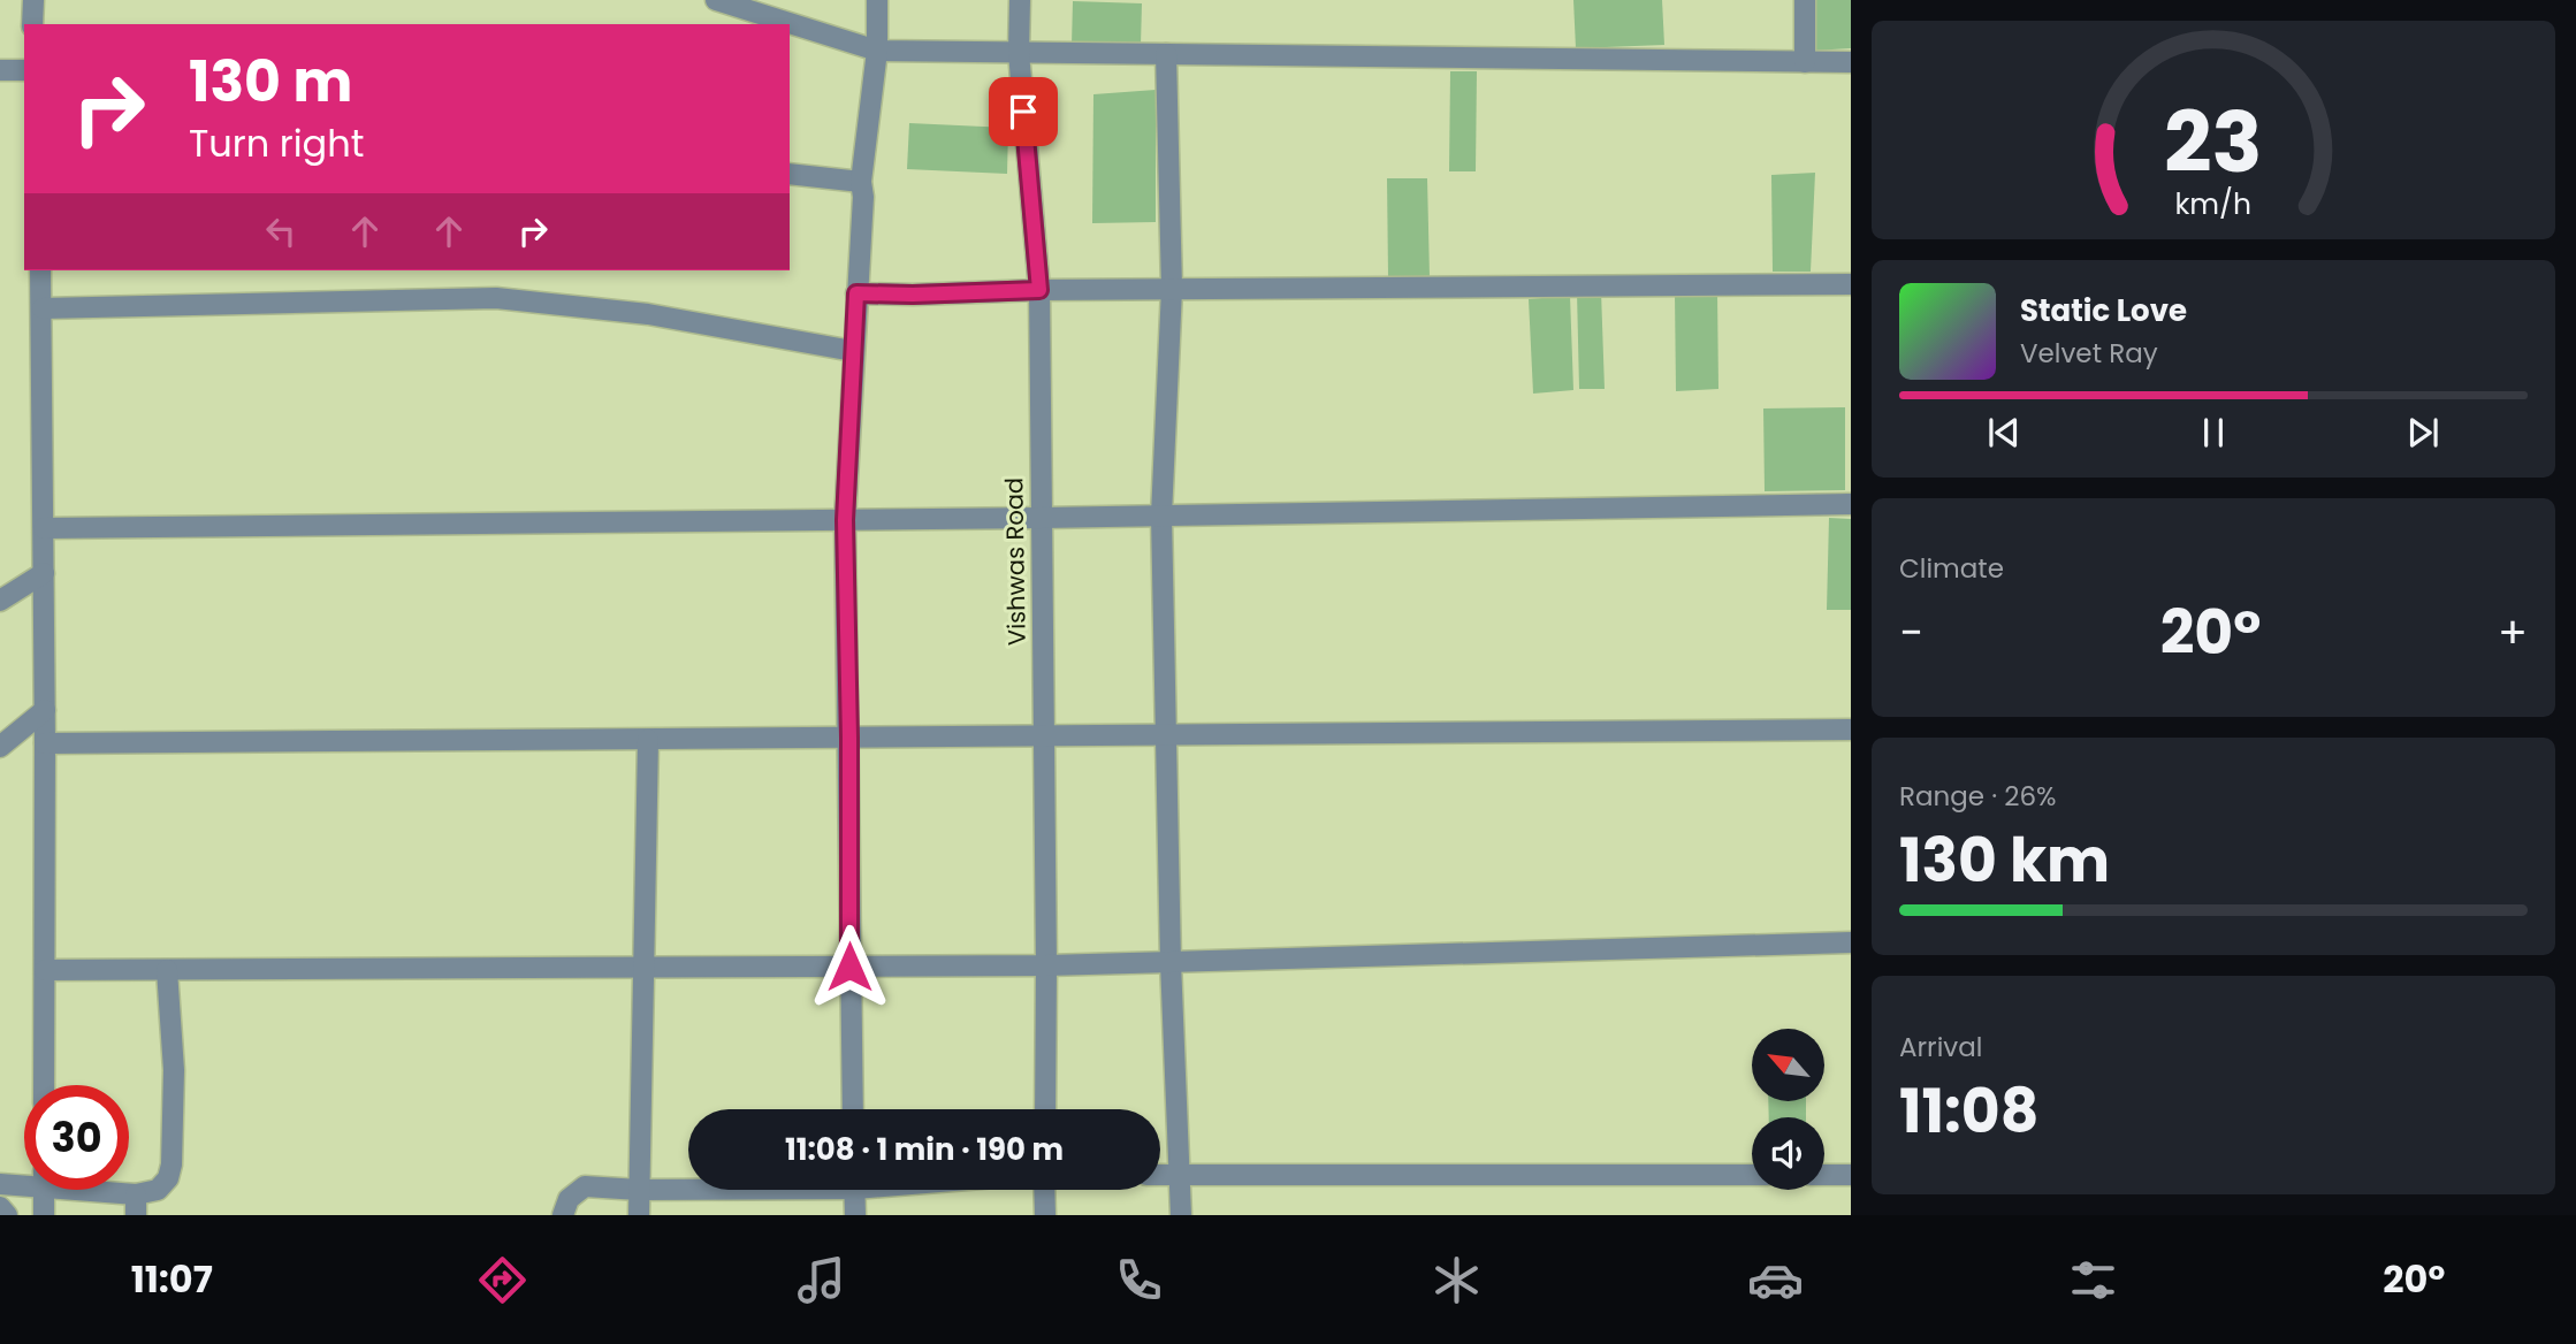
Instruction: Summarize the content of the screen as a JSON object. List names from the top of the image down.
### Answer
{
  "streets": {
    "street": ["Vishwas Road"]
  },
  "north": "top left",
  "page": {
    "turn": ["130 m", "Turn right"],
    "song": ["Static Love", "Velvet Ray"],
    "tile": [
      "Climate",
      ["Range · 26%", "130 km"],
      ["Arrival", "11:08"]
    ],
    "heat": ["−", "20°", "+"],
    "limit": "30",
    "trip": "11:08 · 1 min · 190 m",
    "tabs": ["11:07", "20°"],
    "gauge": ["23", "km/h"]
  }
}
